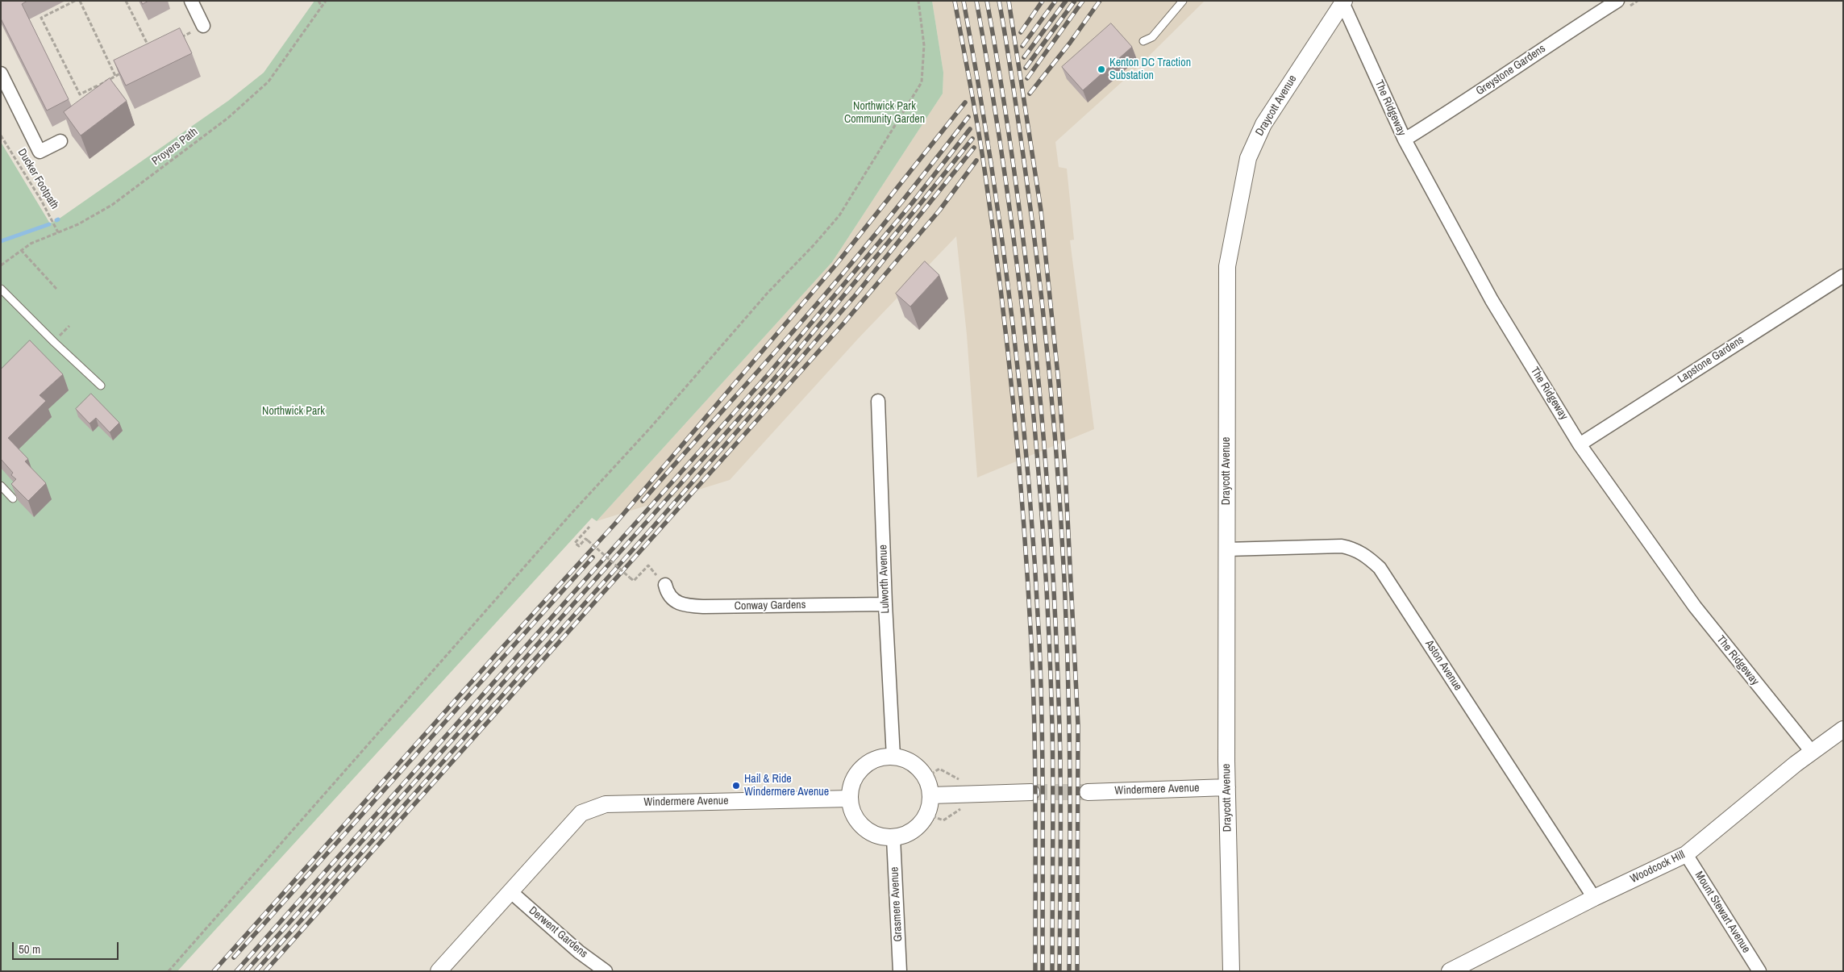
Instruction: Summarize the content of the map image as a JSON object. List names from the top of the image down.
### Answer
{
  "streets": {
    "street": [
      "Greystone Gardens",
      "Draycott Avenue",
      "The Ridgeway",
      "Lapstone Gardens",
      "Lulworth Avenue",
      "Conway Gardens",
      "Aston Avenue",
      "Windermere Avenue",
      "Woodcock Hill",
      "Grasmere Avenue",
      "Mount Stewart Avenue",
      "Derwent Gardens"
    ],
    "path": ["Proyers Path", "Ducker Footpath"]
  },
  "crossings": [
    ["Greystone Gardens", "The Ridgeway"],
    ["Draycott Avenue", "The Ridgeway"],
    ["Draycott Avenue", "Aston Avenue"],
    ["Draycott Avenue", "Windermere Avenue"],
    ["The Ridgeway", "Lapstone Gardens"],
    ["The Ridgeway", "Woodcock Hill"],
    ["Proyers Path", "Ducker Footpath"],
    ["Lulworth Avenue", "Conway Gardens"],
    ["Lulworth Avenue", "Windermere Avenue"],
    ["Lulworth Avenue", "Grasmere Avenue"],
    ["Aston Avenue", "Woodcock Hill"],
    ["Windermere Avenue", "Grasmere Avenue"],
    ["Windermere Avenue", "Derwent Gardens"],
    ["Woodcock Hill", "Mount Stewart Avenue"]
  ],
  "parks": ["Northwick Park Community Garden", "Northwick Park"],
  "places": ["Kenton DC Traction Substation", "Hail & Ride Windermere Avenue"],
  "scale_bar": "50 m"
}
